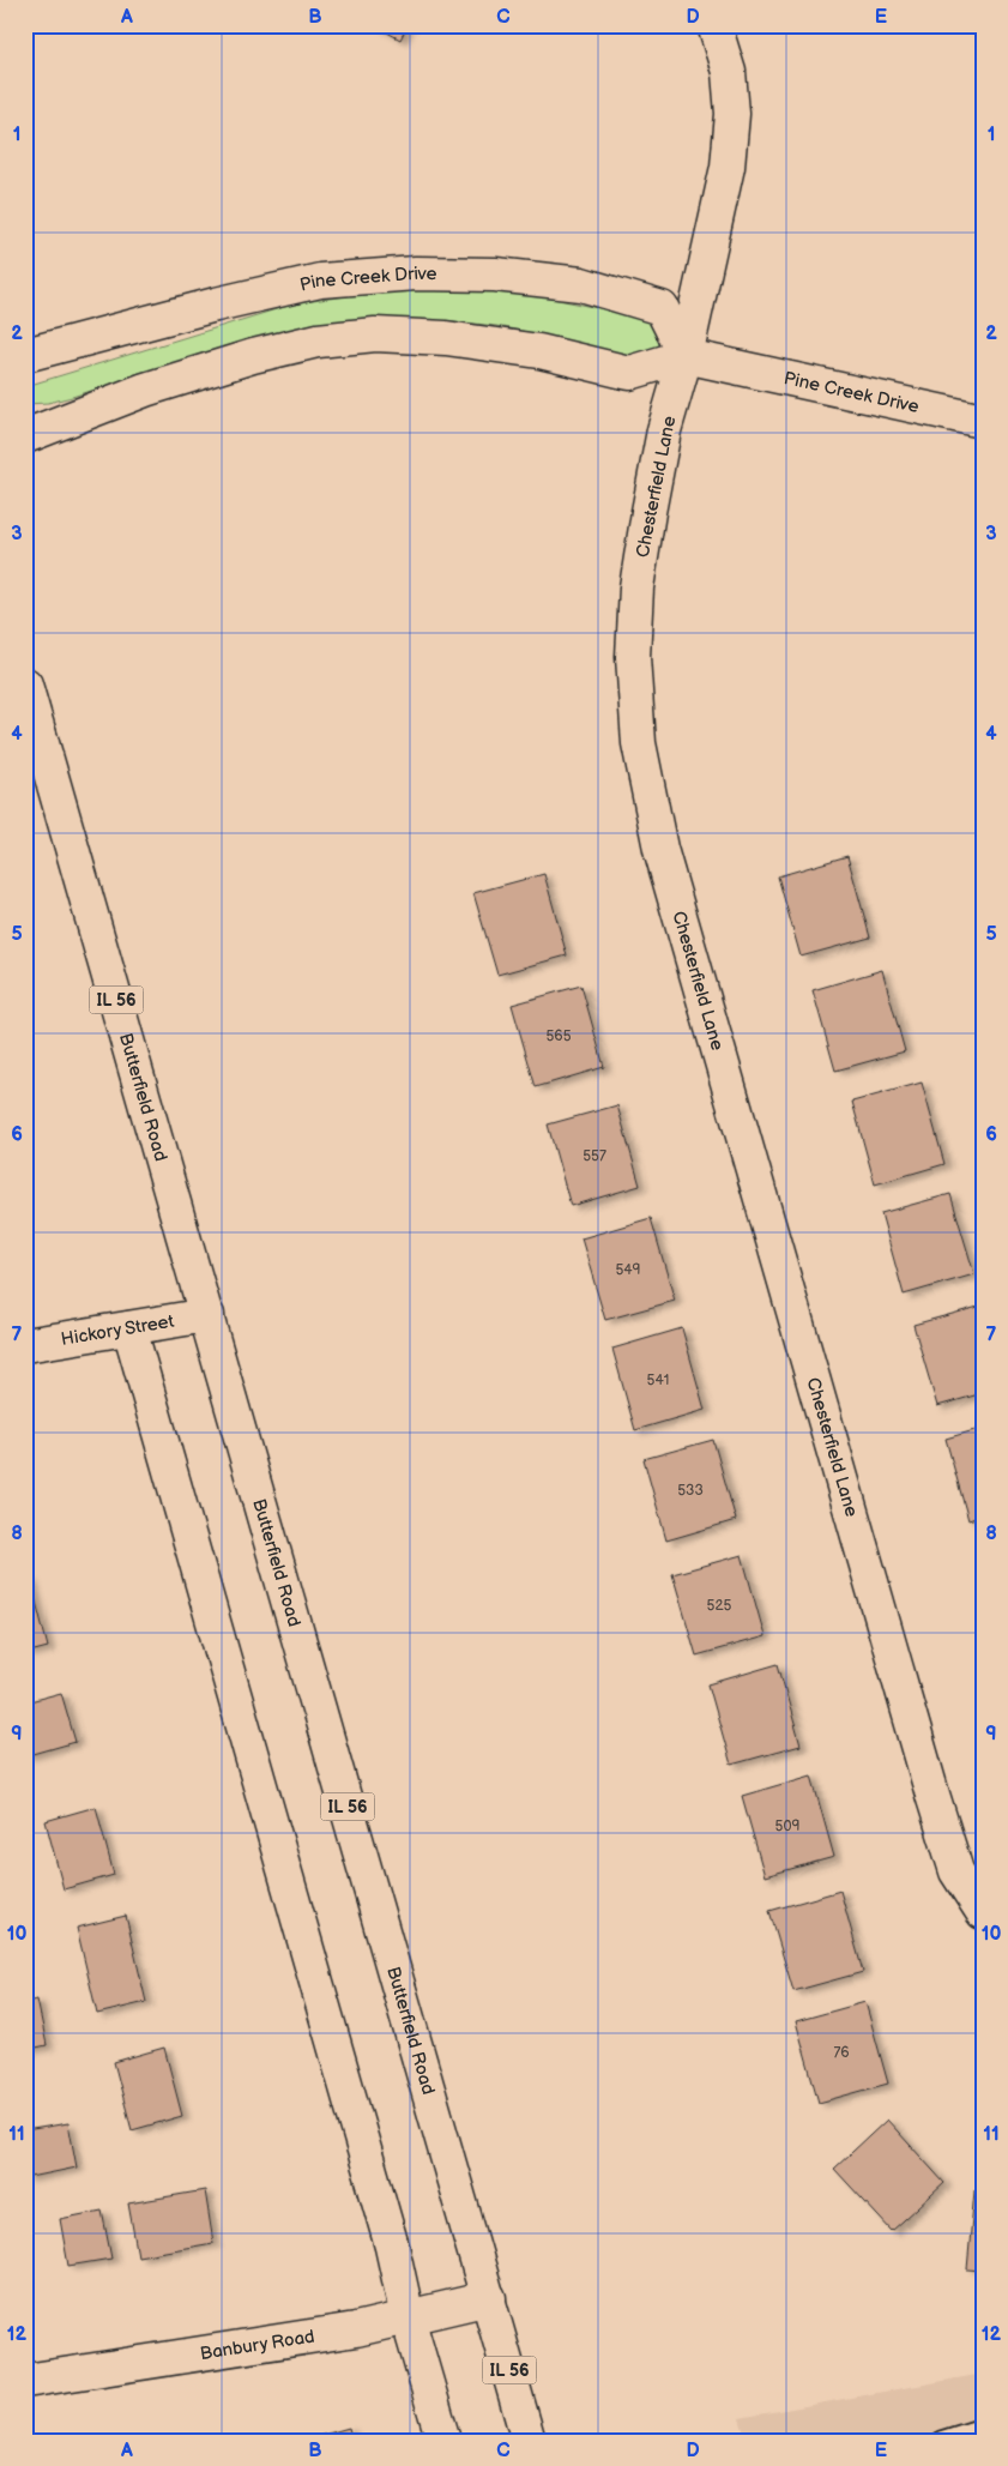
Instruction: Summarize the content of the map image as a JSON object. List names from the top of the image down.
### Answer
{
  "streets": {
    "street": [
      "Pine Creek Drive",
      "Chesterfield Lane",
      "IL 56",
      "Butterfield Road",
      "Hickory Street",
      "Banbury Road"
    ]
  },
  "crossings": [
    ["Pine Creek Drive", "Chesterfield Lane"],
    ["Butterfield Road", "Hickory Street"],
    ["Butterfield Road", "Banbury Road"]
  ],
  "house_numbers": [
    "565",
    "557",
    "549",
    "541",
    "533",
    "525",
    "509",
    "76"
  ],
  "grid": {
    "columns": [
      "A",
      "B",
      "C",
      "D",
      "E"
    ],
    "rows": [
      "1",
      "2",
      "3",
      "4",
      "5",
      "6",
      "7",
      "8",
      "9",
      "10",
      "11",
      "12"
    ]
  }
}
